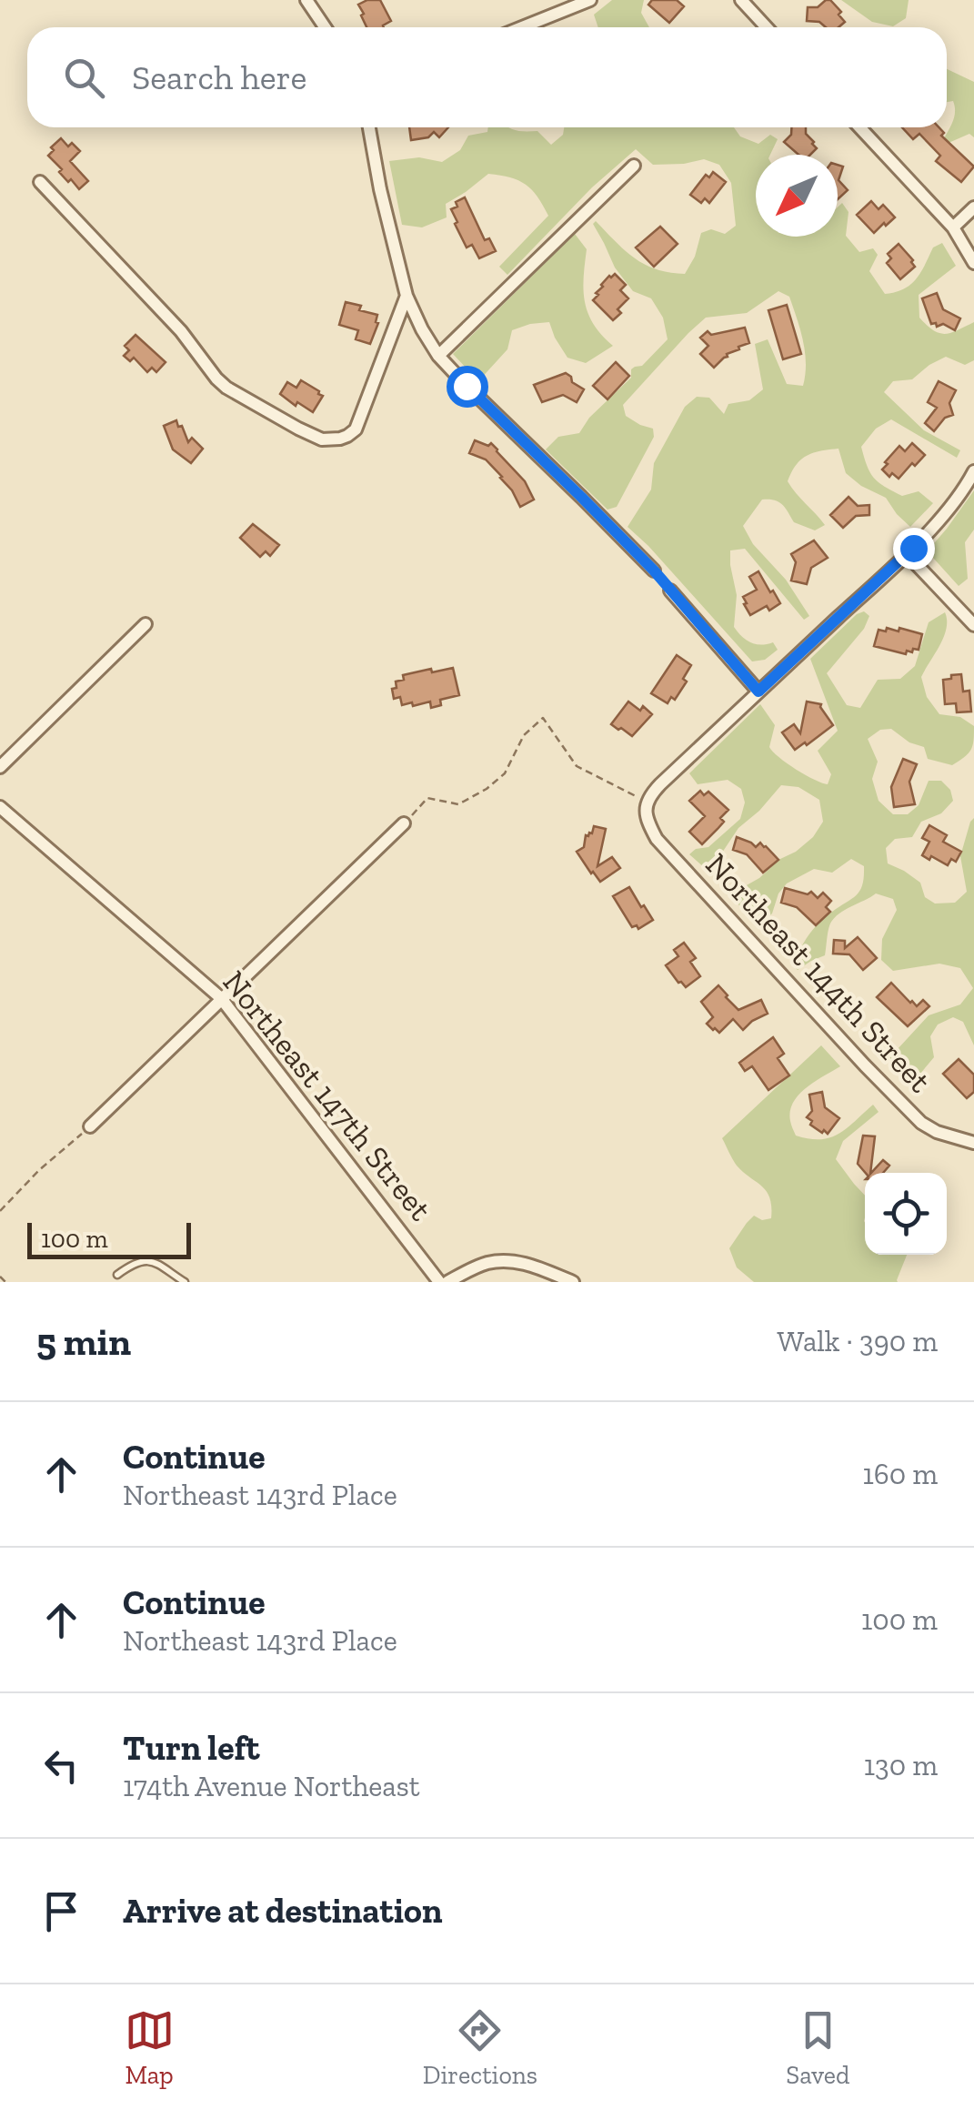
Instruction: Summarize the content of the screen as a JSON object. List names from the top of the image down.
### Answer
{
  "streets": {
    "street": ["Northeast 144th Street", "Northeast 147th Street"]
  },
  "scale_bar": "100 m",
  "north": "bottom left",
  "page": {
    "search": "Search here",
    "scale": "100 m",
    "heading": ["5 min", "Walk · 390 m"],
    "list": [
      ["Continue", "Northeast 143rd Place", "160 m"],
      ["Continue", "Northeast 143rd Place", "100 m"],
      ["Turn left", "174th Avenue Northeast", "130 m"],
      "Arrive at destination"
    ],
    "nav": ["Map", "Directions", "Saved"]
  }
}
